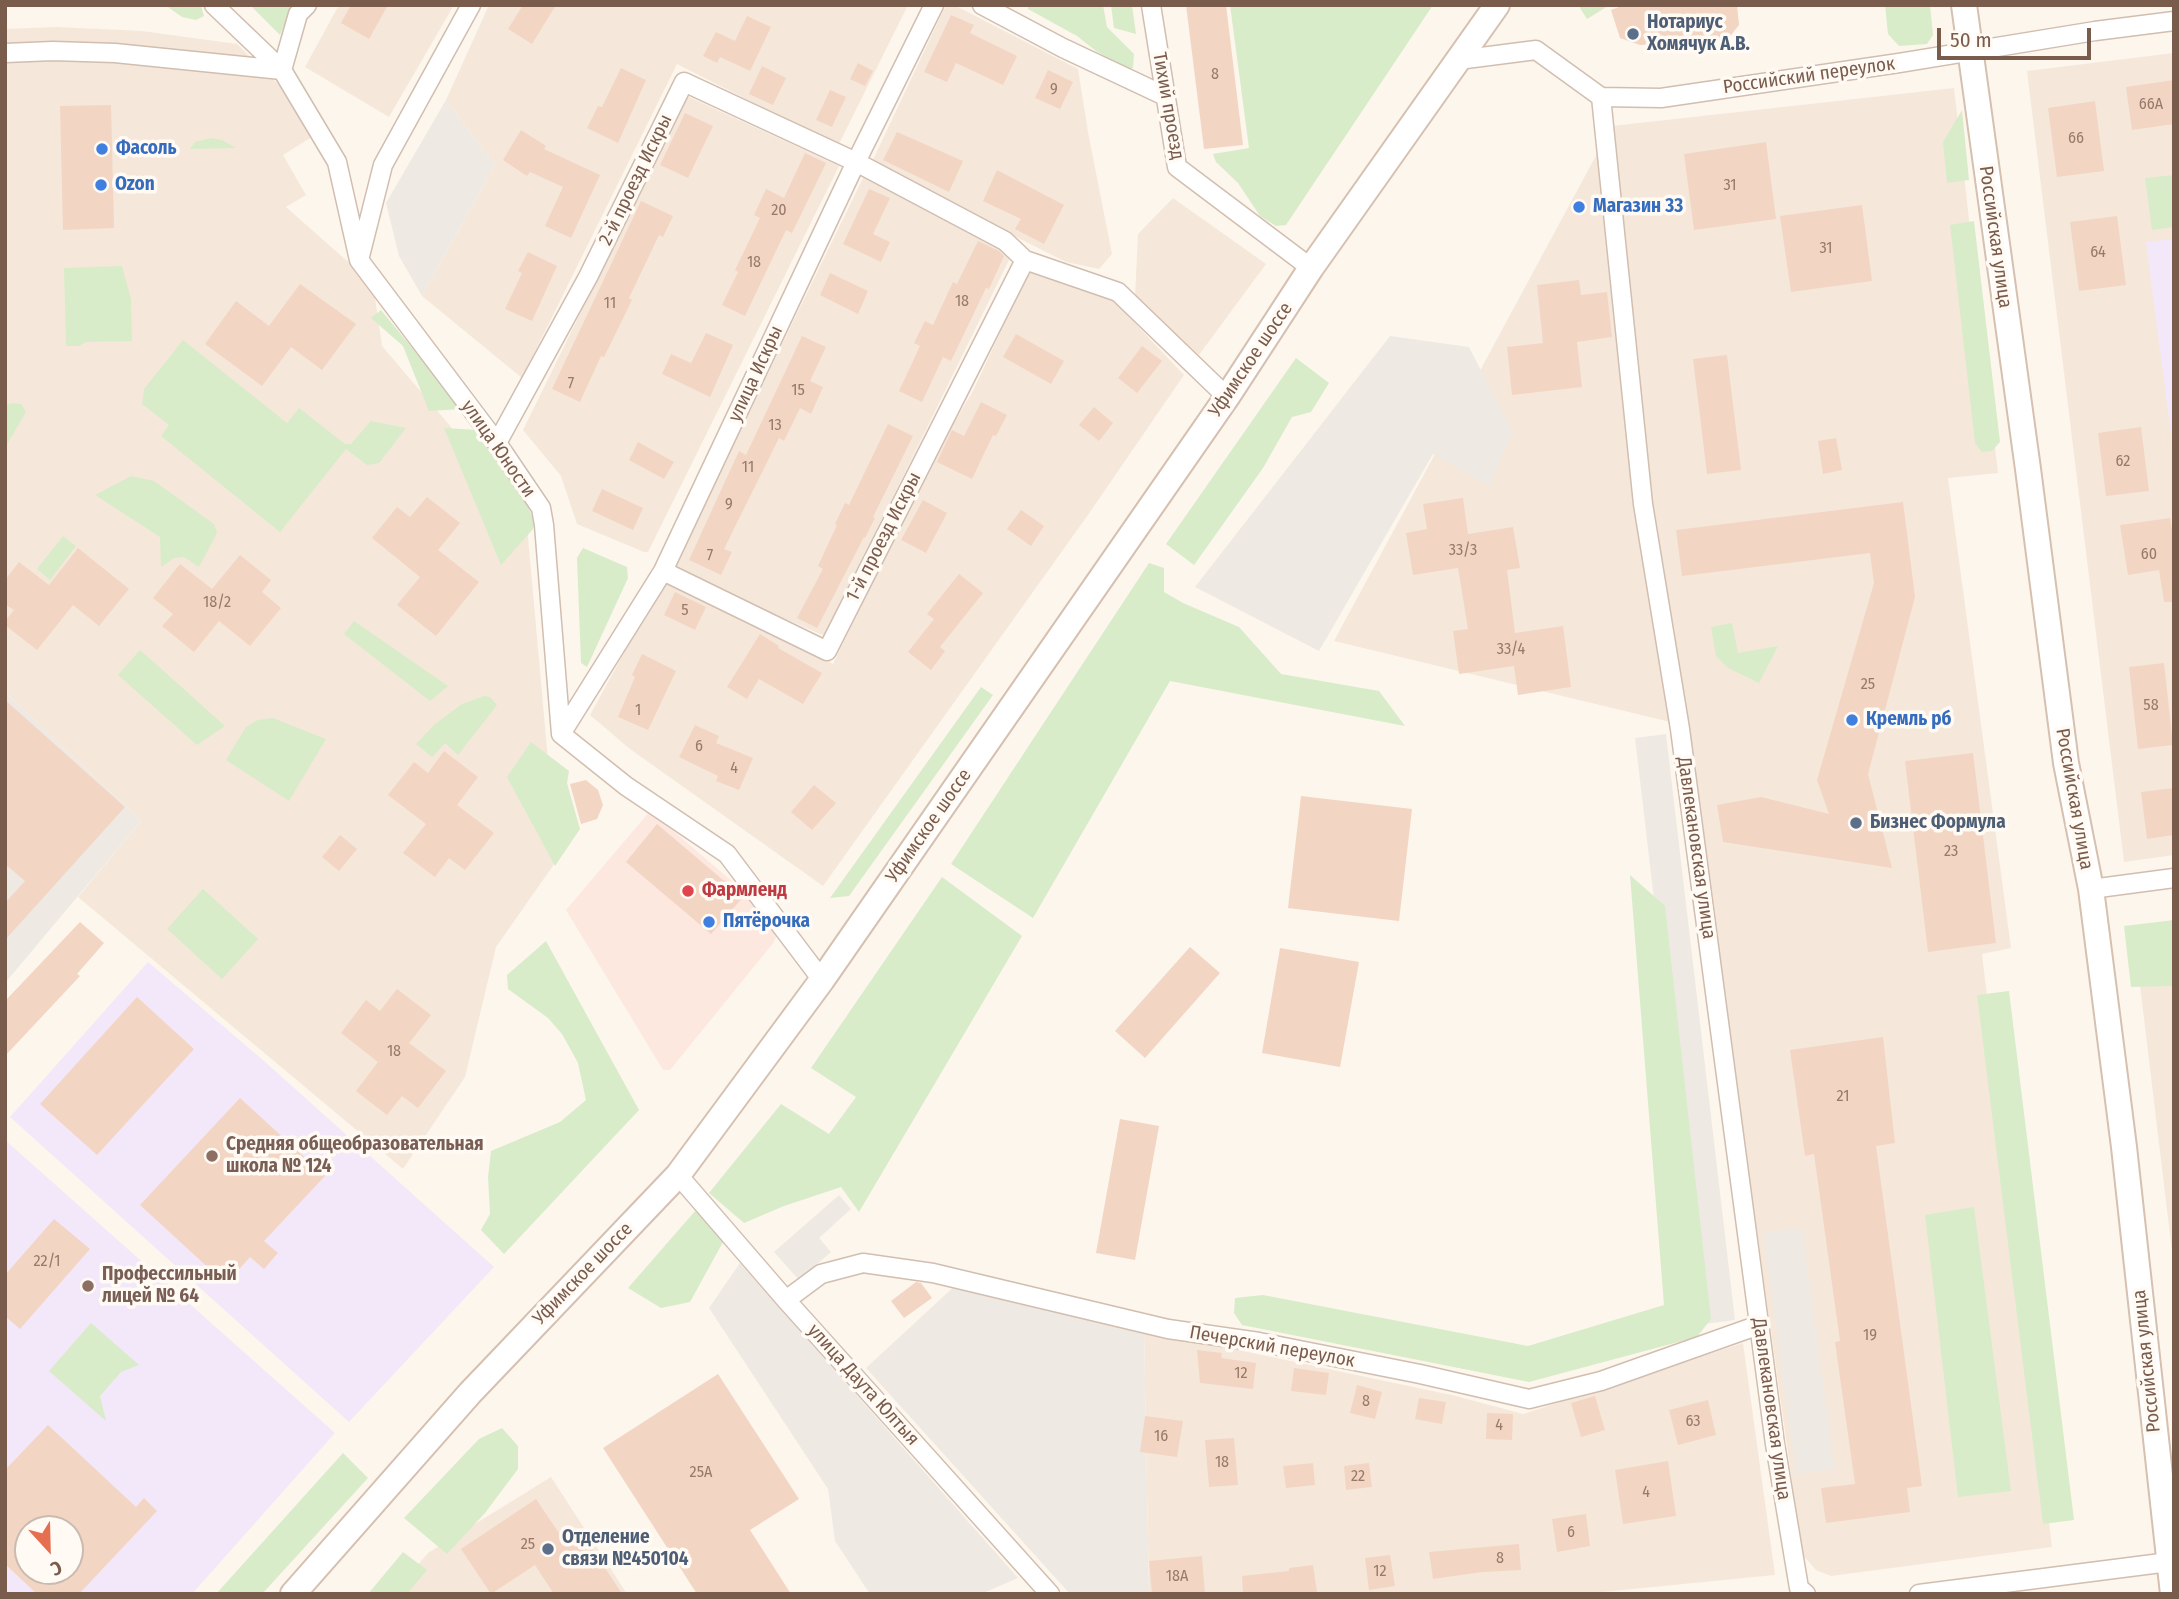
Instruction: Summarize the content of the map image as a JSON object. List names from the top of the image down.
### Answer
{
  "streets": {
    "main road": ["Российская улица", "Уфимское шоссе"],
    "street": [
      "Российский переулок",
      "Тихий проезд",
      "2-й проезд Искры",
      "улица Искры",
      "улица Юности",
      "1-й проезд Искры",
      "Давлекановская улица",
      "Печерский переулок",
      "улица Даута Юлтыя"
    ]
  },
  "crossings": [
    ["Российский переулок", "Российская улица"],
    ["Российский переулок", "Давлекановская улица"],
    ["Тихий проезд", "Уфимское шоссе"],
    ["2-й проезд Искры", "улица Искры"],
    ["2-й проезд Искры", "улица Юности"],
    ["Уфимское шоссе", "улица Даута Юлтыя"],
    ["улица Искры", "улица Юности"],
    ["улица Искры", "1-й проезд Искры"],
    ["Давлекановская улица", "Печерский переулок"],
    ["Печерский переулок", "улица Даута Юлтыя"]
  ],
  "places": [
    "Нотариус Хомячук А.В.",
    "Фасоль",
    "Ozon",
    "Магазин 33",
    "Кремль рб",
    "Бизнес Формула",
    "Фармленд",
    "Пятёрочка",
    "Средняя общеобразовательная школа № 124",
    "Профессильный лицей № 64",
    "Отделение связи №450104"
  ],
  "house_numbers": [
    "8",
    "9",
    "66А",
    "66",
    "31",
    "20",
    "31",
    "64",
    "18",
    "18",
    "11",
    "7",
    "15",
    "13",
    "62",
    "11",
    "9",
    "33/3",
    "60",
    "7",
    "18/2",
    "5",
    "33/4",
    "25",
    "58",
    "1",
    "6",
    "4",
    "23",
    "18",
    "21",
    "22/1",
    "19",
    "12",
    "8",
    "63",
    "4",
    "16",
    "18",
    "25А",
    "22",
    "4",
    "6",
    "25",
    "8",
    "12",
    "18А"
  ],
  "scale_bar": "50 m",
  "north": "bottom"
}
